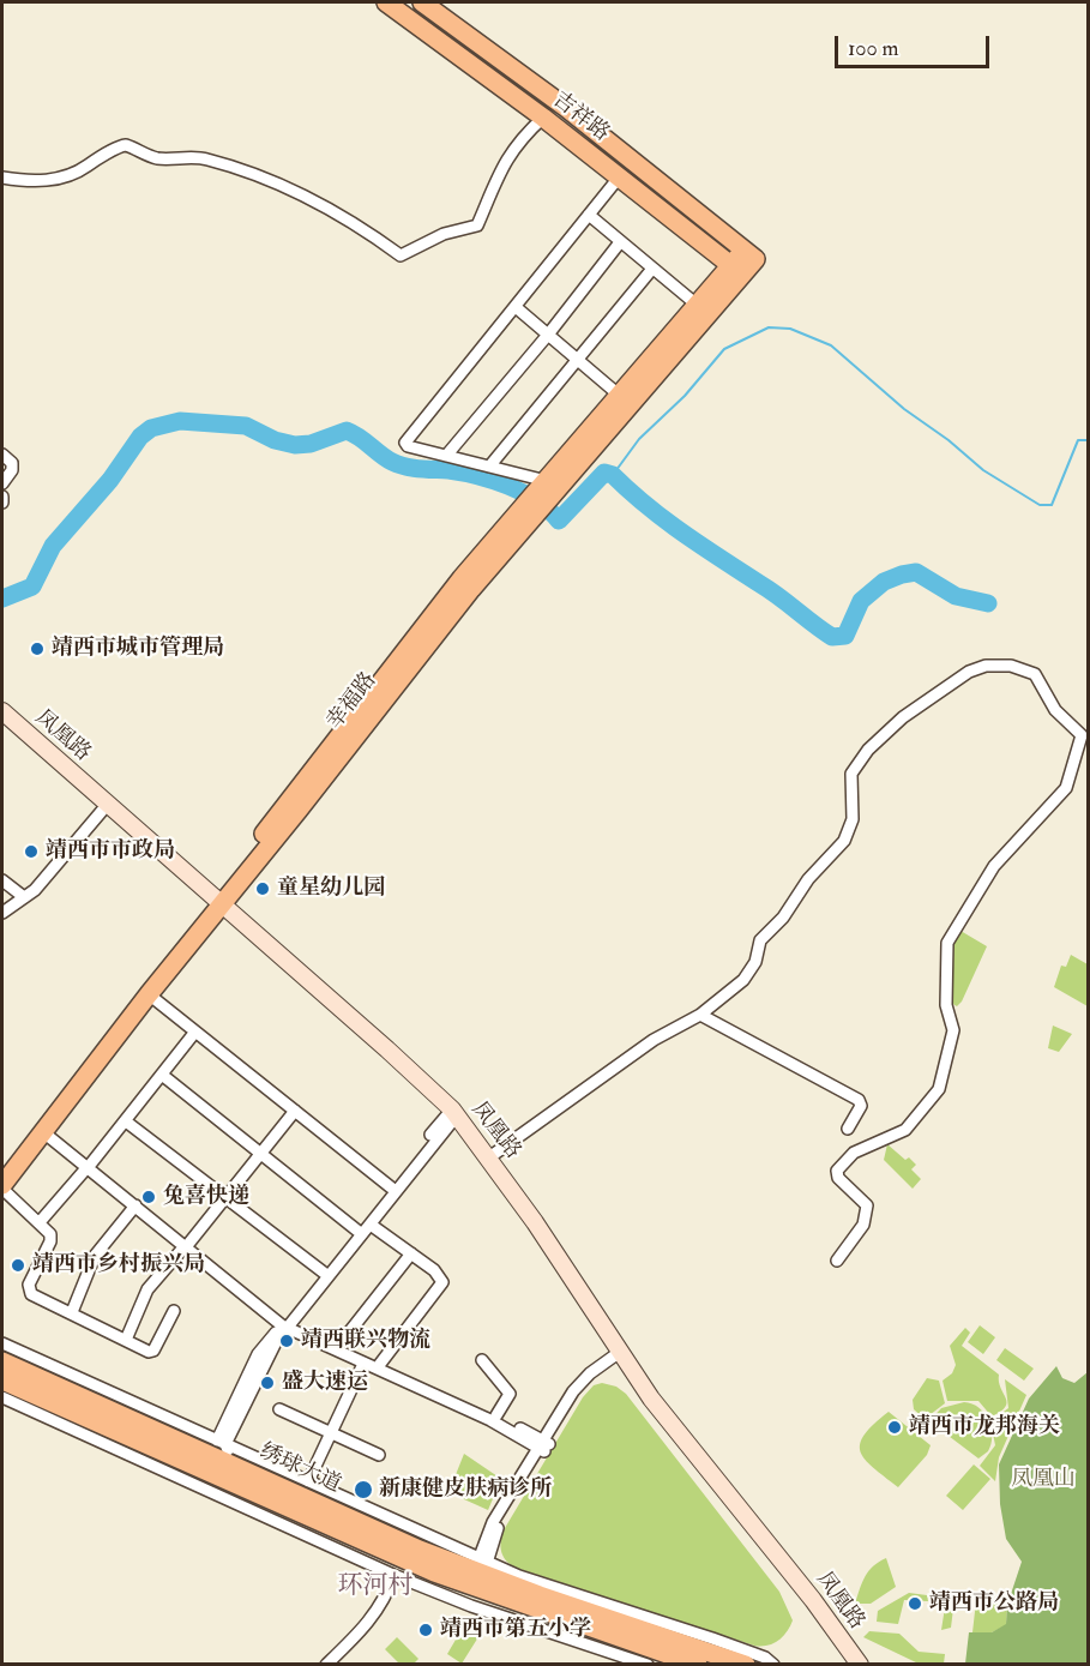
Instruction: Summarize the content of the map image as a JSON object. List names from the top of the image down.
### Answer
{
  "streets": {
    "main road": [
      "吉祥路",
      "幸福路",
      "凤凰路",
      "绣球大道"
    ]
  },
  "crossings": [
    ["吉祥路", "幸福路"],
    ["幸福路", "凤凰路"]
  ],
  "districts": ["环河村"],
  "parks": ["凤凰山"],
  "places": [
    "靖西市城市管理局",
    "靖西市市政局",
    "童星幼儿园",
    "兔喜快递",
    "靖西市乡村振兴局",
    "靖西联兴物流",
    "盛大速运",
    "靖西市龙邦海关",
    "新康健皮肤病诊所",
    "靖西市公路局",
    "靖西市第五小学"
  ],
  "scale_bar": "100 m"
}
